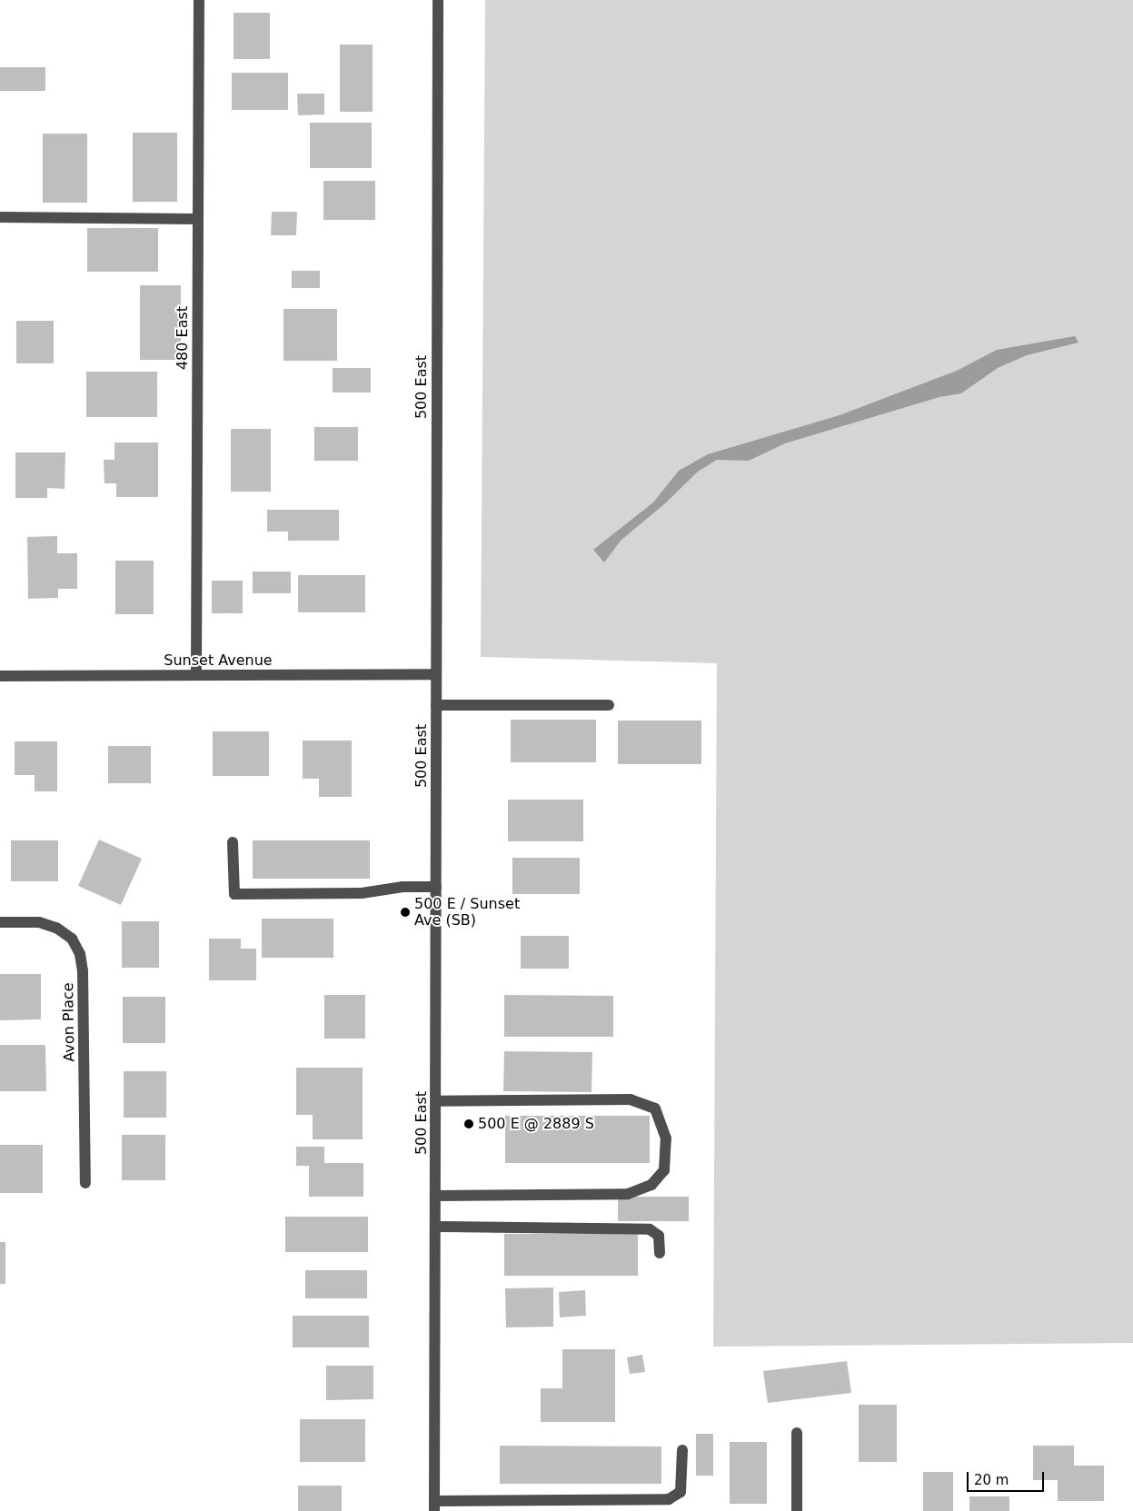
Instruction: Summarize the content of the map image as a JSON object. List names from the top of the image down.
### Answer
{
  "streets": {
    "street": [
      "480 East",
      "500 East",
      "Sunset Avenue",
      "Avon Place"
    ]
  },
  "crossings": [
    ["480 East", "Sunset Avenue"],
    ["500 East", "Sunset Avenue"]
  ],
  "places": ["500 E / Sunset Ave (SB)", "500 E @ 2889 S"],
  "scale_bar": "20 m"
}
